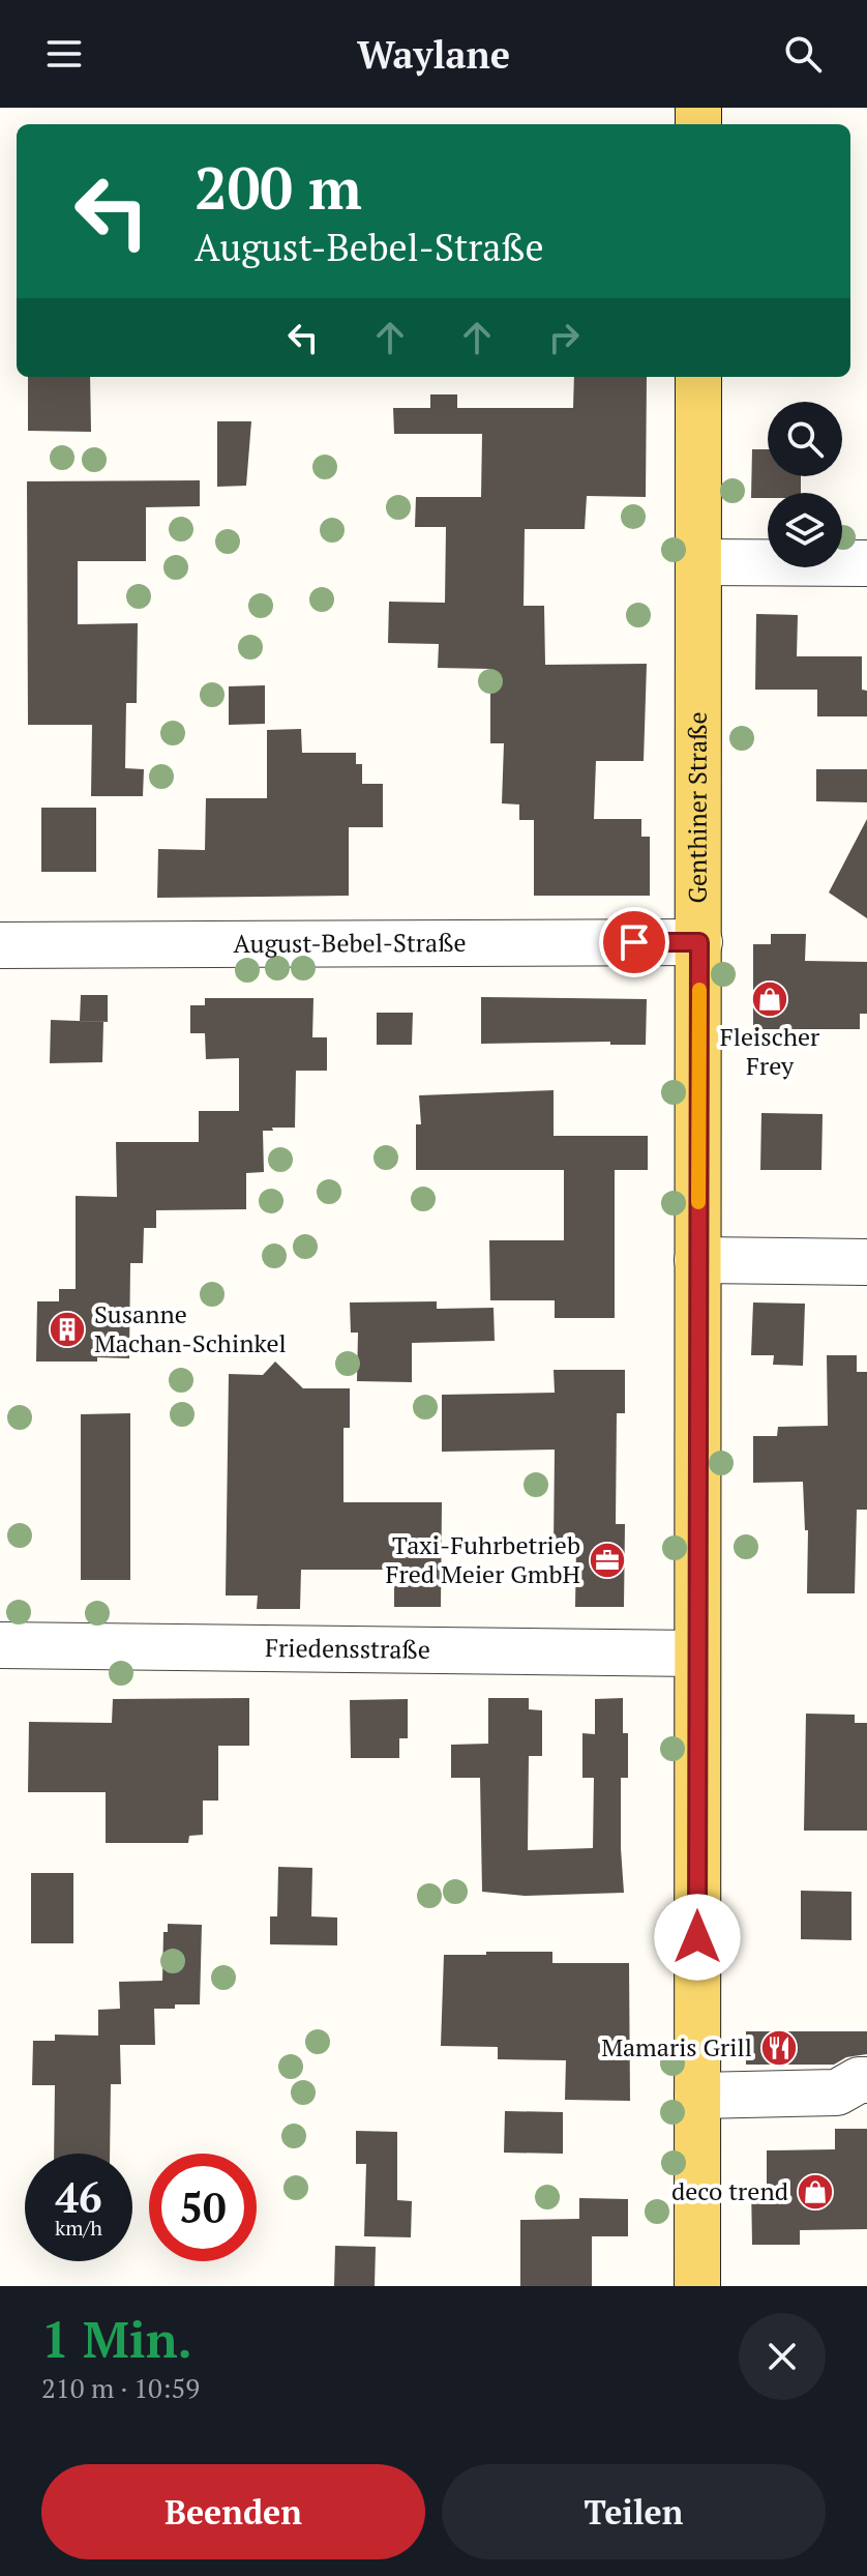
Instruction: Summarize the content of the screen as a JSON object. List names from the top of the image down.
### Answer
{
  "streets": {
    "main road": ["Genthiner Straße"],
    "street": ["August-Bebel-Straße", "Friedensstraße"]
  },
  "crossings": [
    ["Genthiner Straße", "August-Bebel-Straße"],
    ["Genthiner Straße", "Friedensstraße"]
  ],
  "places": {
    "shop": ["Fleischer Frey", "deco trend"],
    "building": ["Susanne Machan-Schinkel"],
    "office": ["Taxi-Fuhrbetrieb Fred Meier GmbH"],
    "restaurant": ["Mamaris Grill"]
  },
  "page": {
    "header": "Waylane",
    "turn": ["200 m", "August-Bebel-Straße"],
    "speed": "46 km/h",
    "limit": "50",
    "heading": ["1 Min.", "210 m · 10:59"],
    "buttons": ["Beenden", "Teilen"]
  }
}
